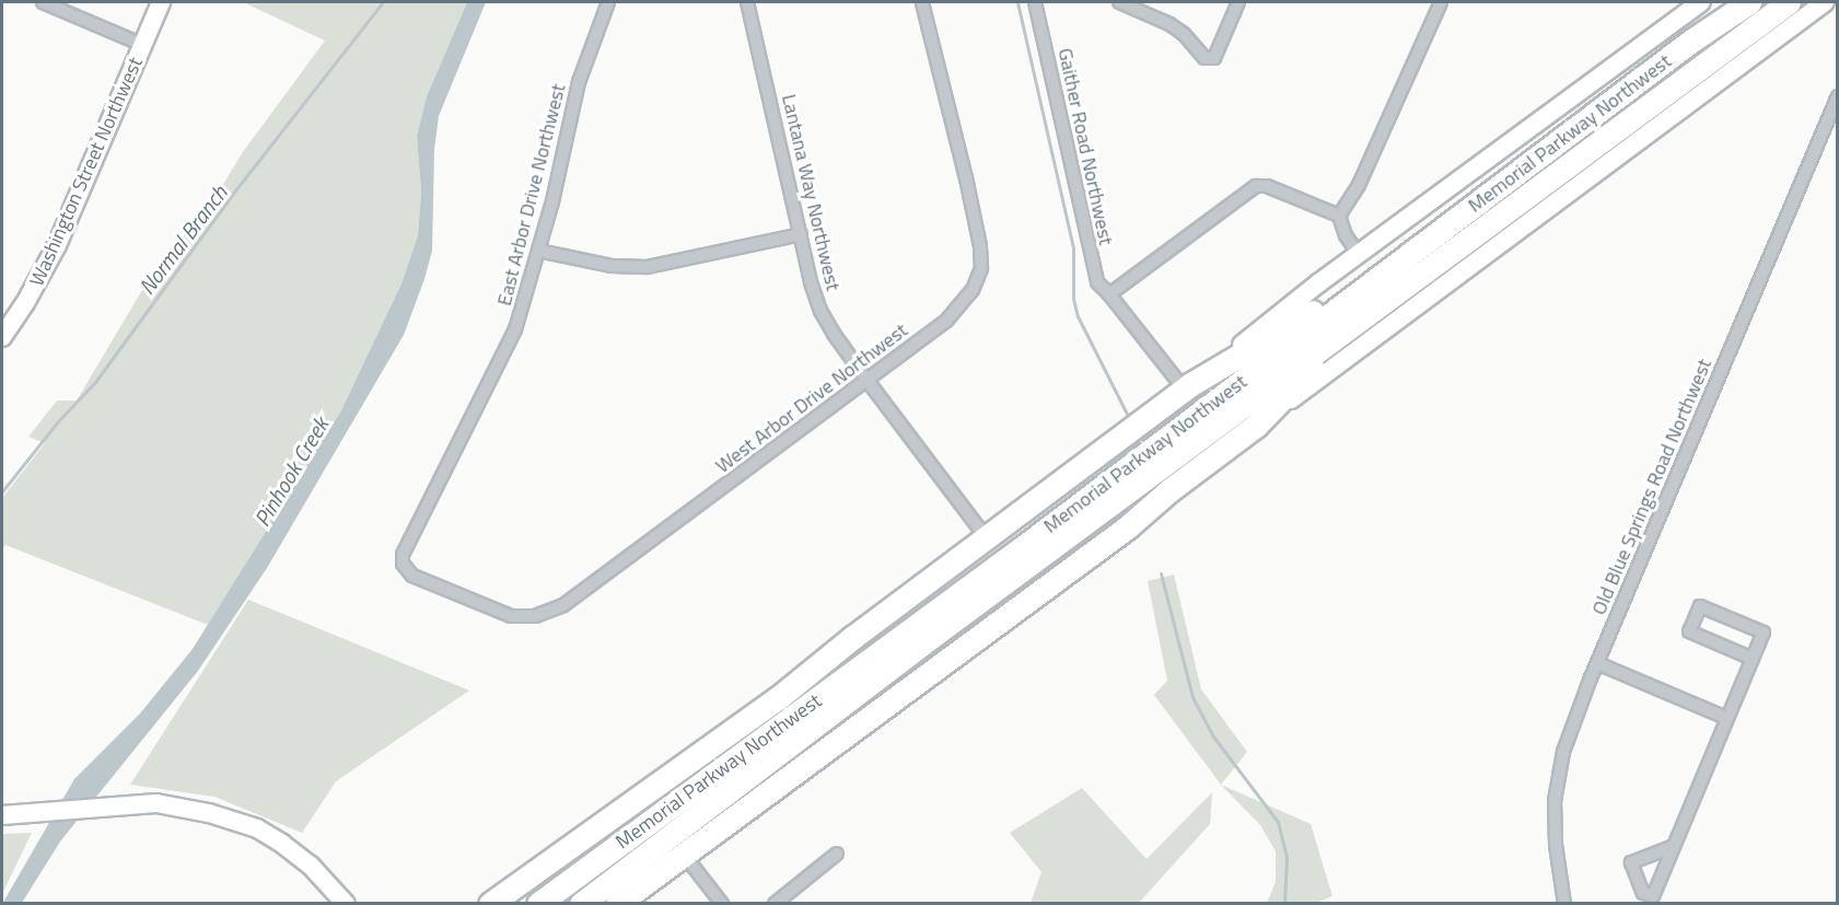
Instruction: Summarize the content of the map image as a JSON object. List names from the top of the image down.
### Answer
{
  "streets": {
    "highway": ["Memorial Parkway Northwest"],
    "main road": ["Washington Street Northwest"],
    "street": [
      "Gaither Road Northwest",
      "Lantana Way Northwest",
      "East Arbor Drive Northwest",
      "West Arbor Drive Northwest",
      "Old Blue Springs Road Northwest"
    ]
  },
  "crossings": [
    ["Lantana Way Northwest", "West Arbor Drive Northwest"],
    ["East Arbor Drive Northwest", "West Arbor Drive Northwest"]
  ],
  "water": ["Normal Branch", "Pinhook Creek"]
}
